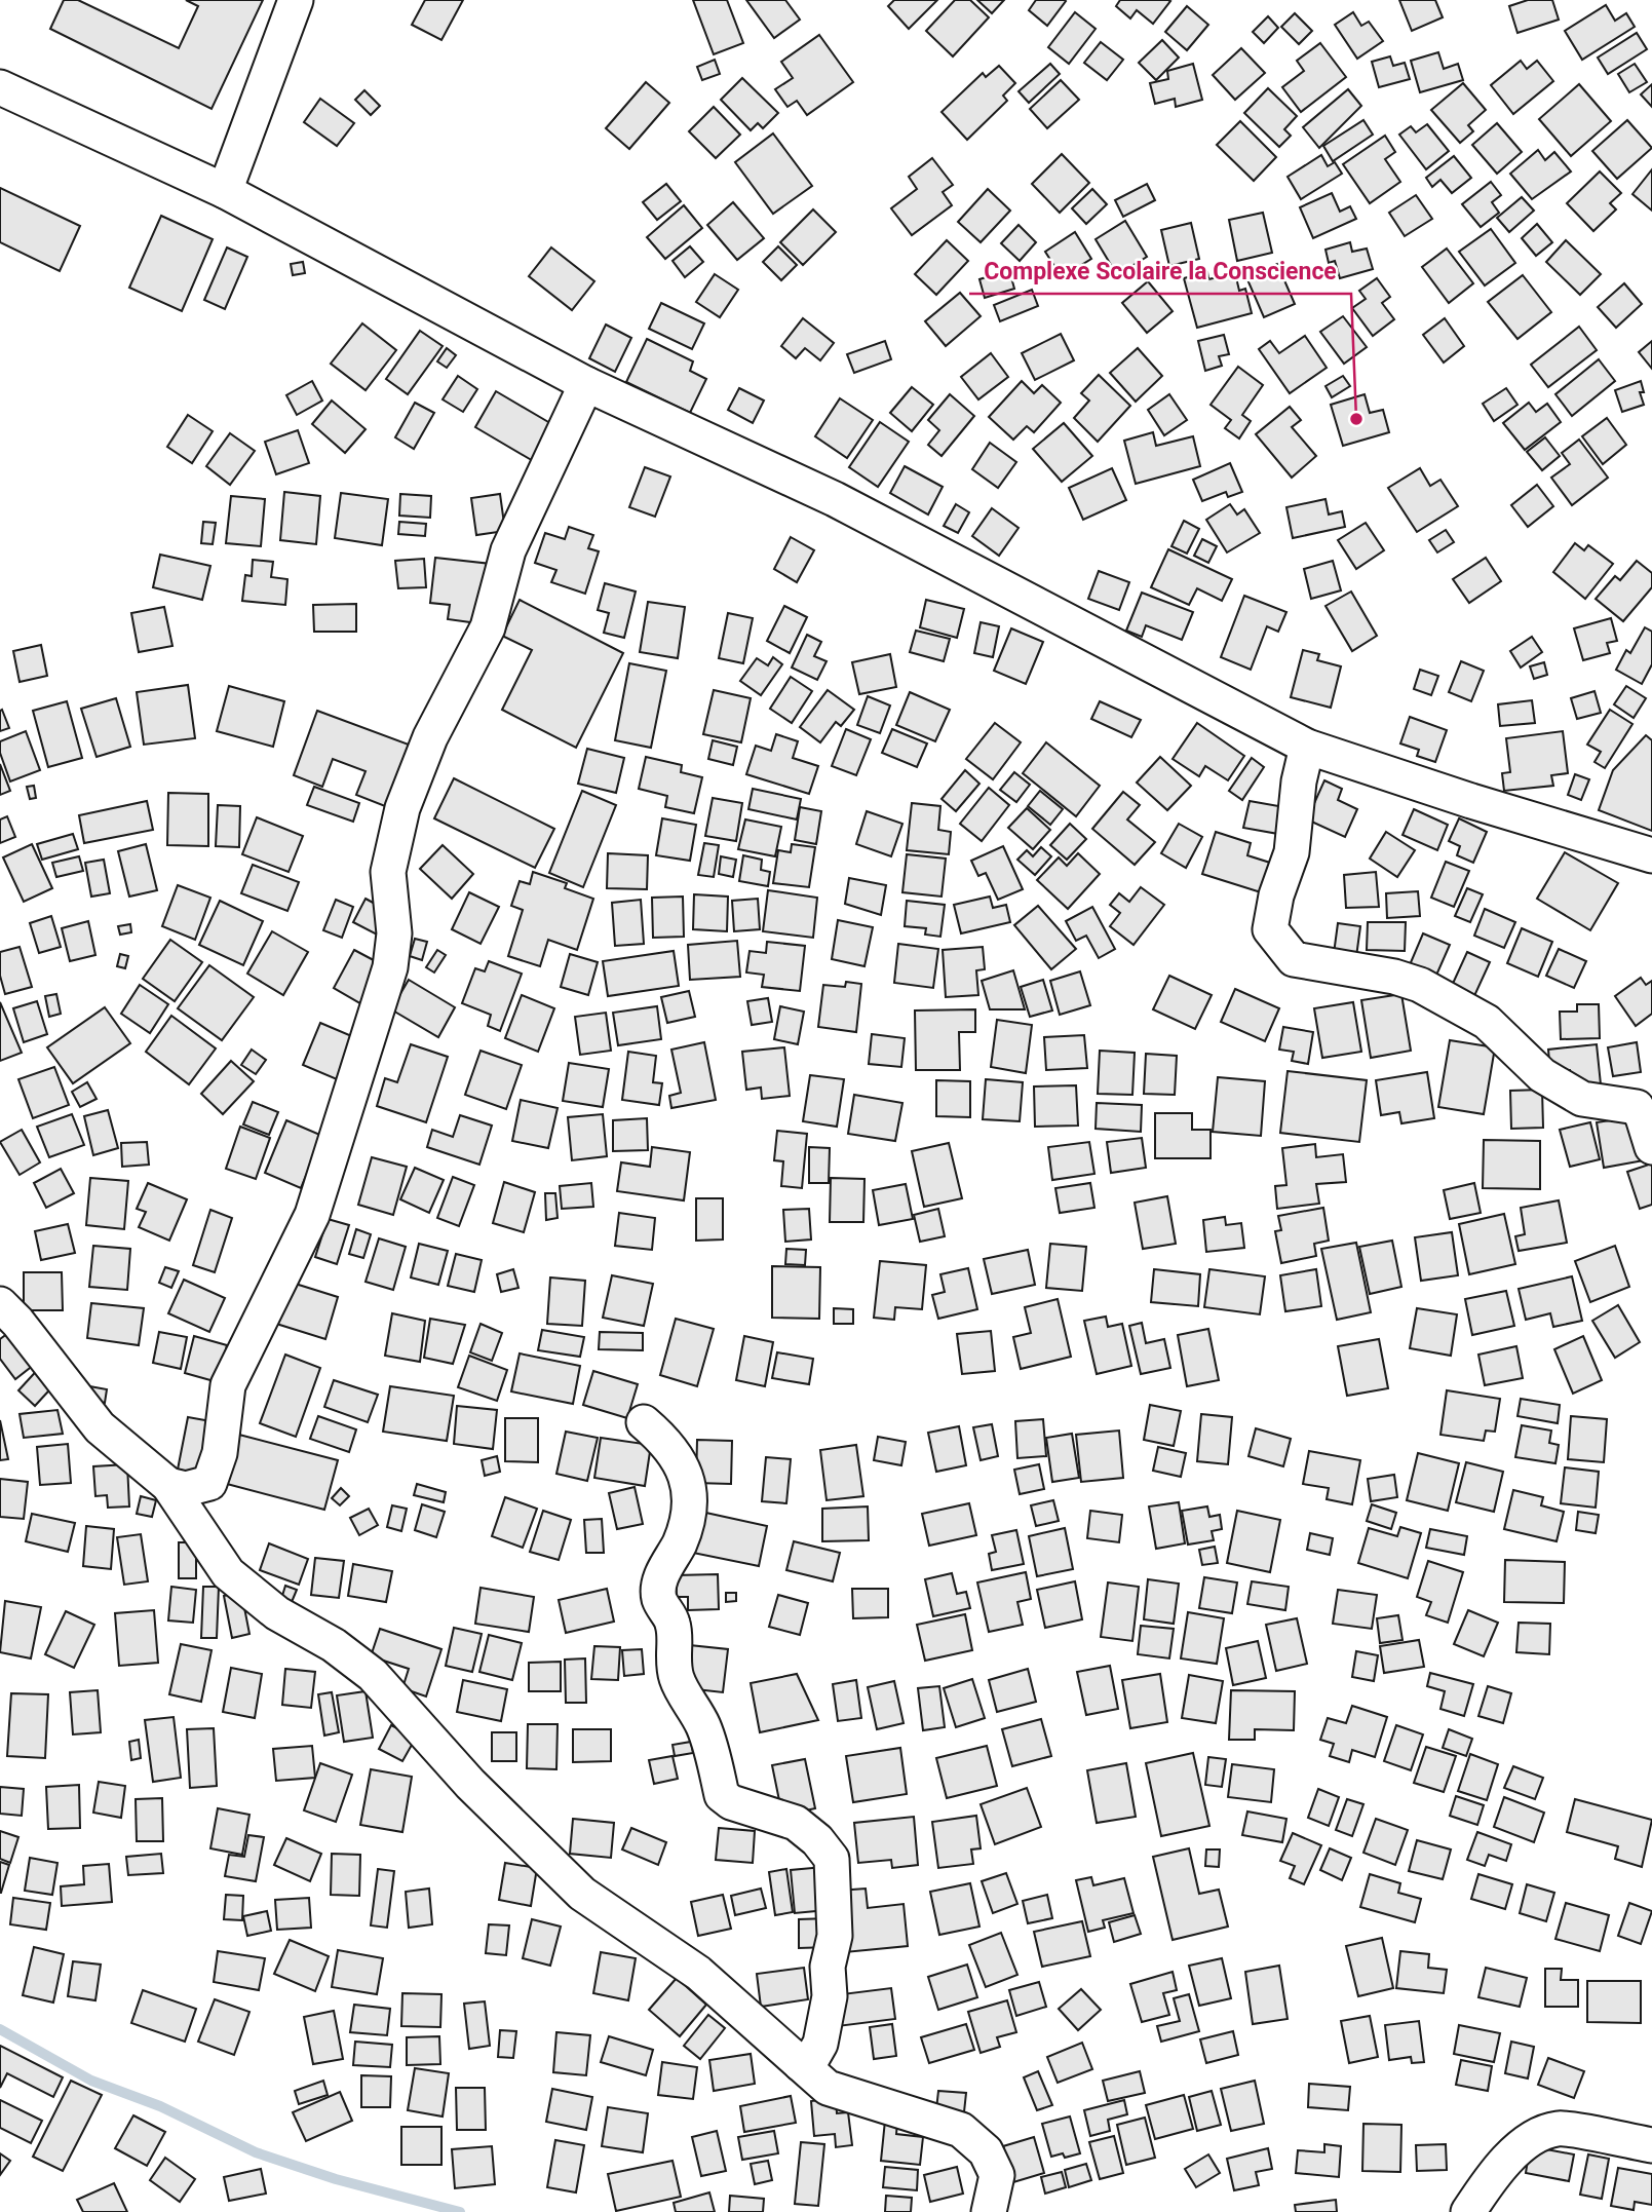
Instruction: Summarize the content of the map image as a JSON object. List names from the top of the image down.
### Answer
{
  "places": ["Complexe Scolaire la Conscience"]
}
